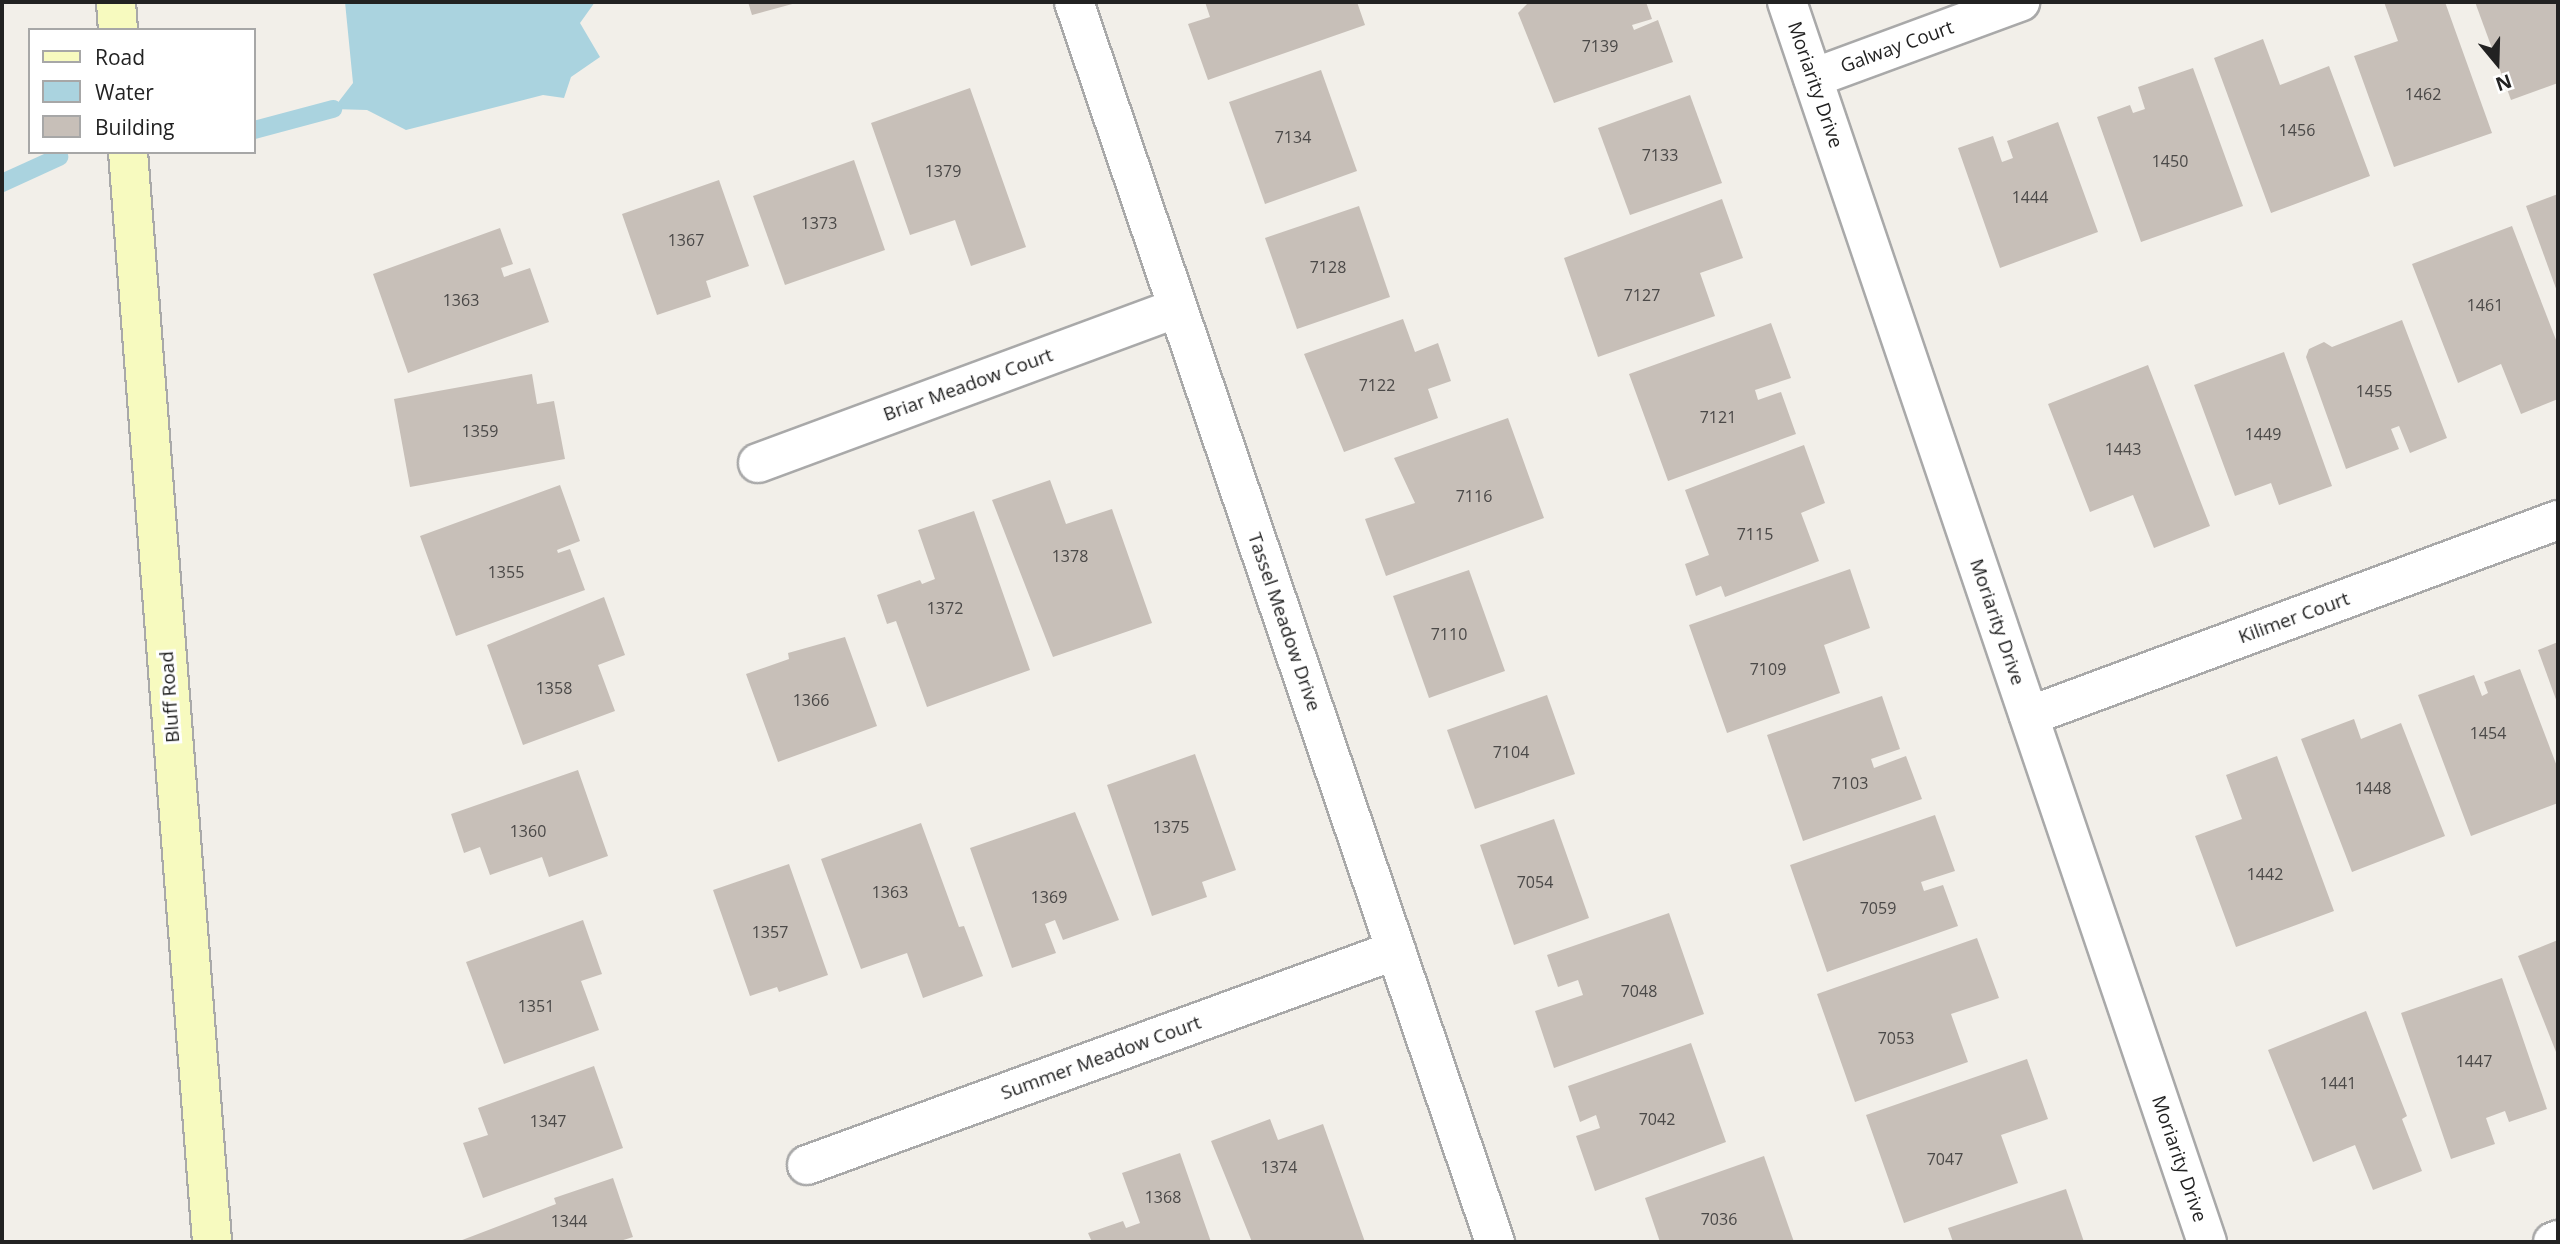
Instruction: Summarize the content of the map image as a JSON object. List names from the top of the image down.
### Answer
{
  "streets": {
    "main road": ["Bluff Road"],
    "street": [
      "Galway Court",
      "Moriarity Drive",
      "Briar Meadow Court",
      "Kilimer Court",
      "Tassel Meadow Drive",
      "Summer Meadow Court"
    ]
  },
  "crossings": [
    ["Galway Court", "Moriarity Drive"],
    ["Moriarity Drive", "Kilimer Court"],
    ["Briar Meadow Court", "Tassel Meadow Drive"],
    ["Tassel Meadow Drive", "Summer Meadow Court"]
  ],
  "house_numbers": [
    "7139",
    "1462",
    "1456",
    "7134",
    "7133",
    "1450",
    "1379",
    "1444",
    "1373",
    "1367",
    "7128",
    "7127",
    "1363",
    "1461",
    "7122",
    "1455",
    "7121",
    "1359",
    "1449",
    "1443",
    "7116",
    "7115",
    "1378",
    "1355",
    "1372",
    "7110",
    "7109",
    "1358",
    "1366",
    "1454",
    "7104",
    "7103",
    "1448",
    "1375",
    "1360",
    "1442",
    "7054",
    "1363",
    "1369",
    "7059",
    "1357",
    "7048",
    "1351",
    "7053",
    "1447",
    "1441",
    "7042",
    "1347",
    "7047",
    "1374",
    "1368",
    "7036",
    "1344"
  ],
  "legend": ["Road", "Water", "Building"],
  "north": "bottom"
}
